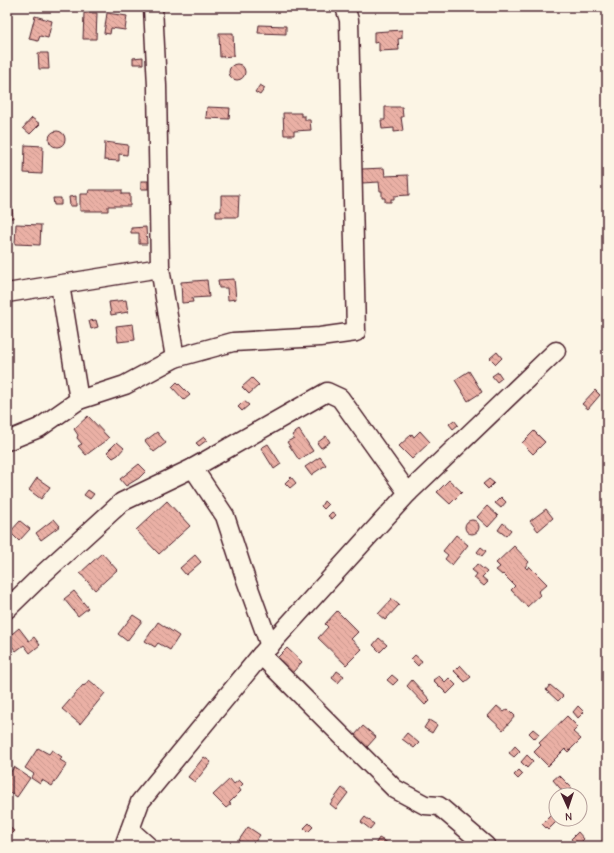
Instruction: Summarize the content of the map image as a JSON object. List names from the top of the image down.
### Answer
{
  "north": "bottom"
}
